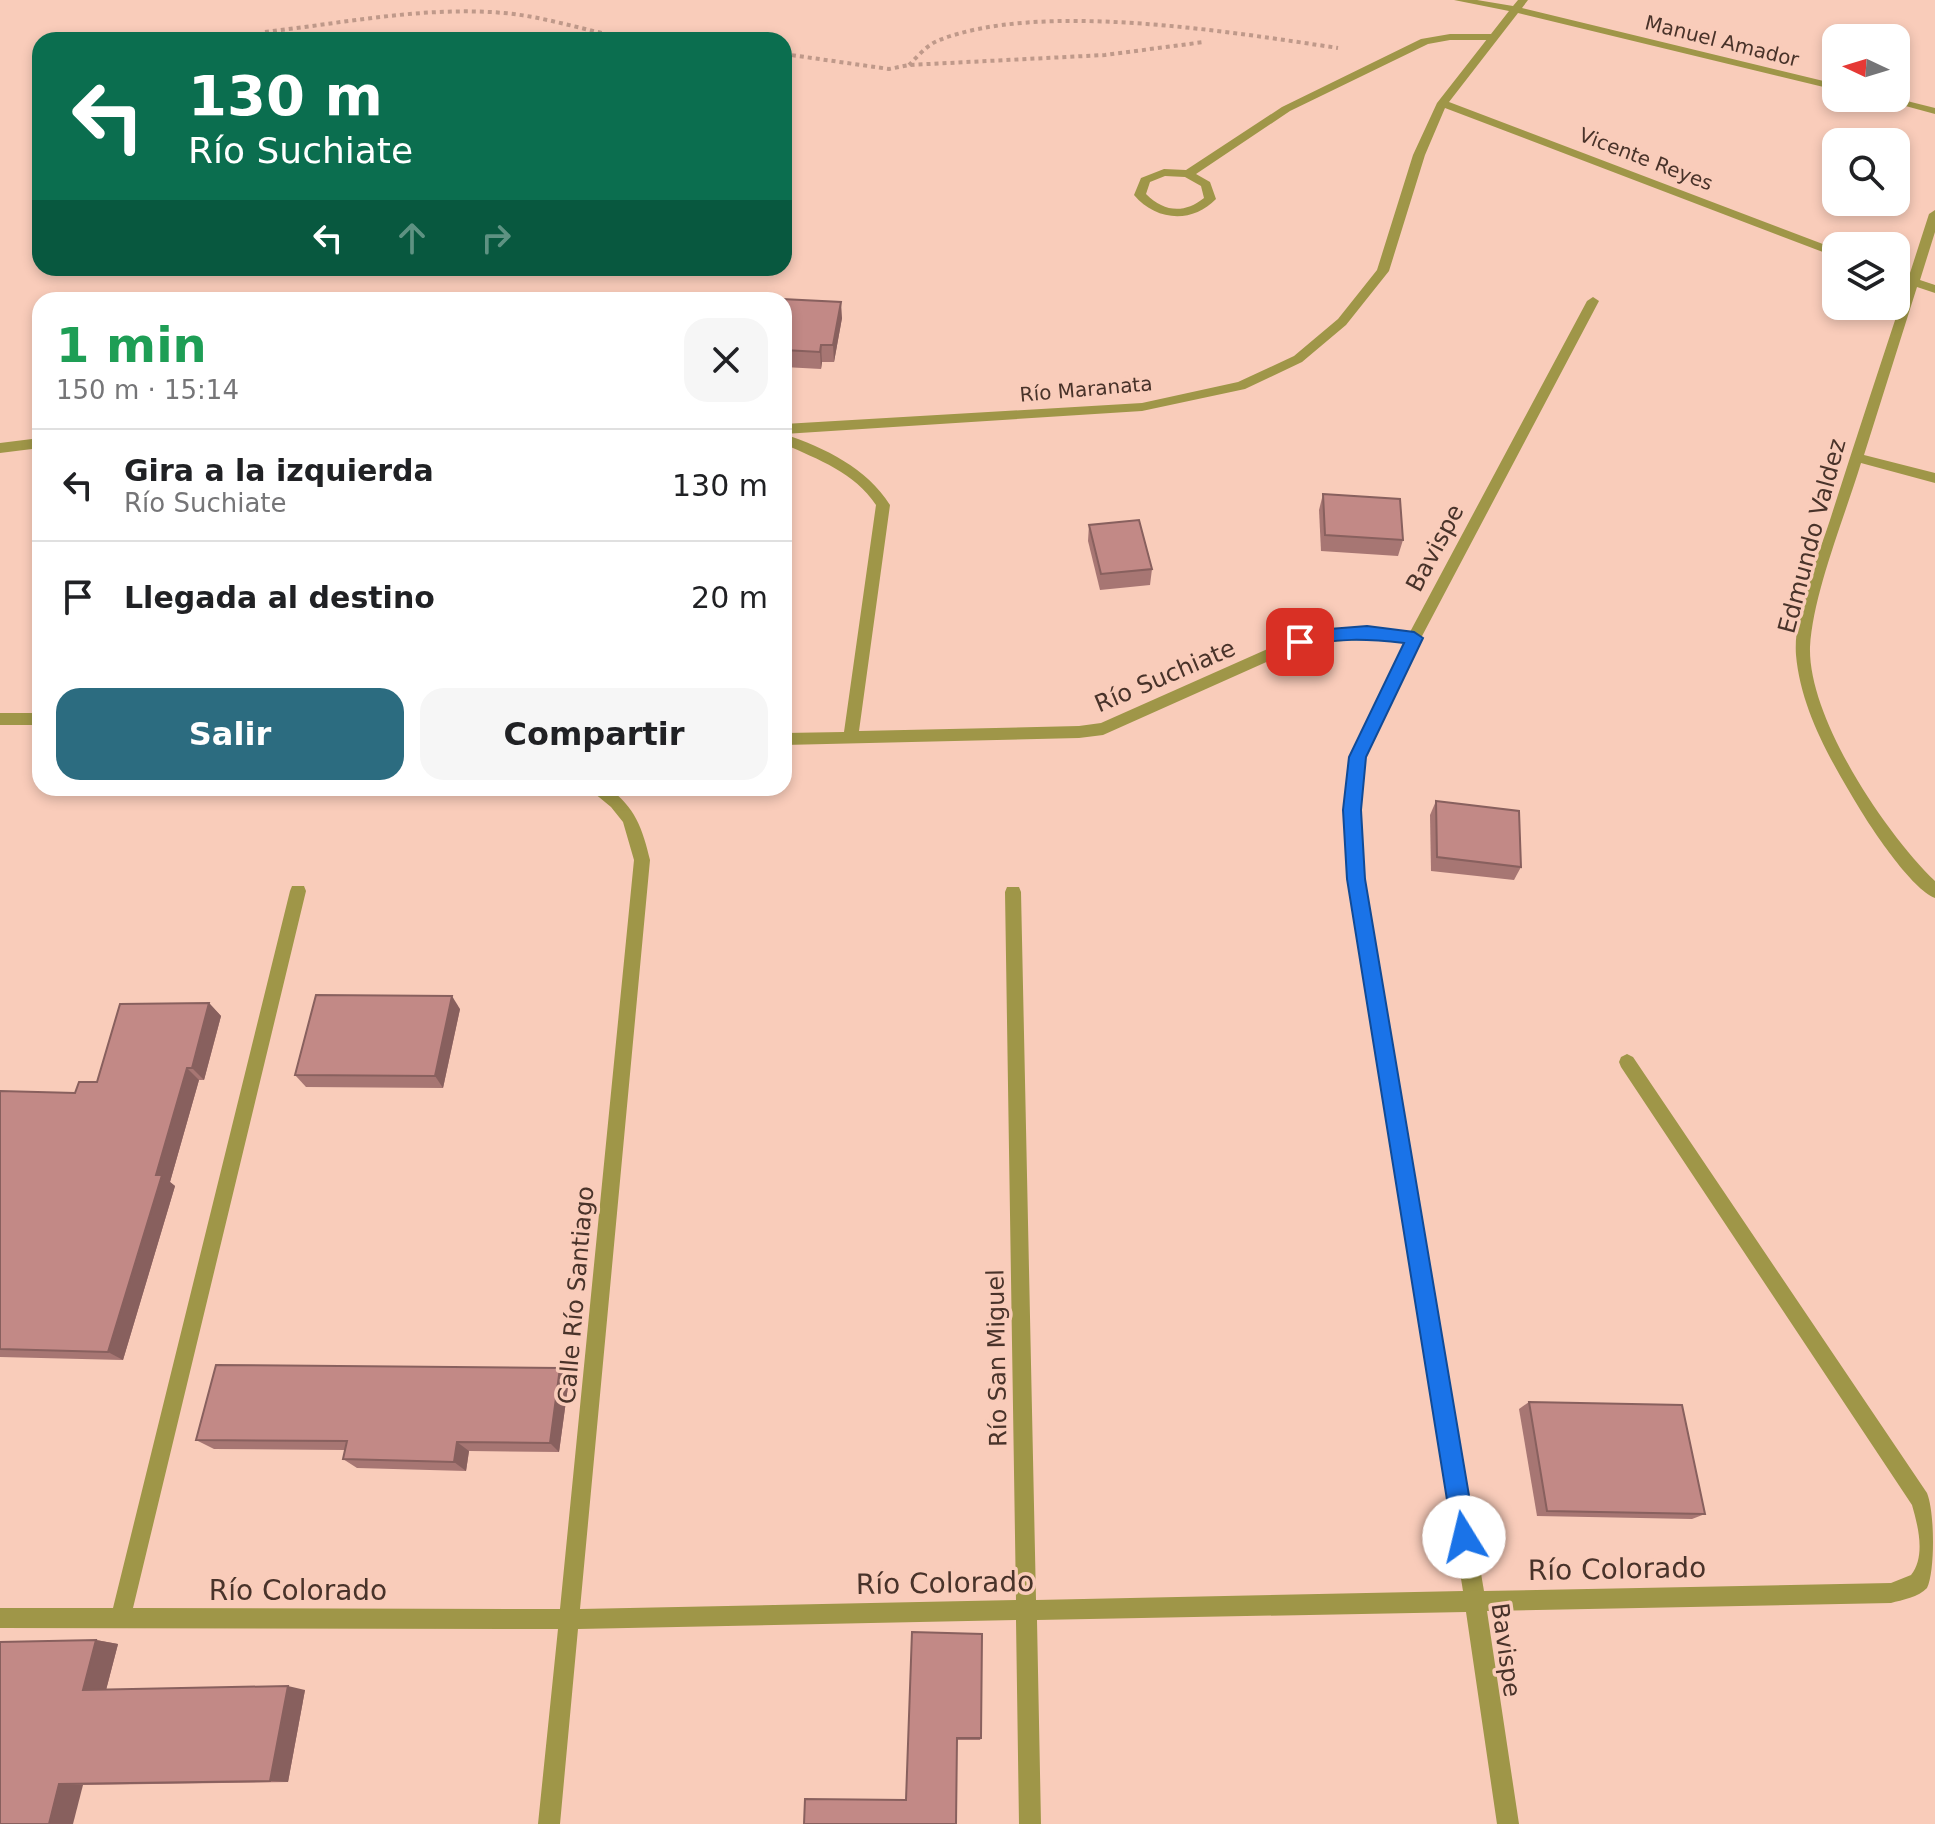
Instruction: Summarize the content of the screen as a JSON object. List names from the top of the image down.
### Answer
{
  "streets": {
    "street": [
      "Manuel Amador",
      "Vicente Reyes",
      "Río Maranata",
      "Edmundo Valdez",
      "Bavispe",
      "Río Suchiate",
      "Calle Río Santiago",
      "Río San Miguel",
      "Río Colorado"
    ]
  },
  "crossings": [
    ["Manuel Amador", "Río Maranata"],
    ["Vicente Reyes", "Río Maranata"],
    ["Bavispe", "Río Suchiate"],
    ["Bavispe", "Río Colorado"],
    ["Calle Río Santiago", "Río Colorado"],
    ["Río San Miguel", "Río Colorado"]
  ],
  "north": "left",
  "page": {
    "turn": ["130 m", "Río Suchiate"],
    "heading": ["1 min", "150 m · 15:14"],
    "list": [
      {
        "name": "Gira a la izquierda",
        "note": "Río Suchiate",
        "value": "130 m"
      },
      {
        "name": "Llegada al destino",
        "value": "20 m"
      }
    ],
    "buttons": ["Salir", "Compartir"]
  }
}
